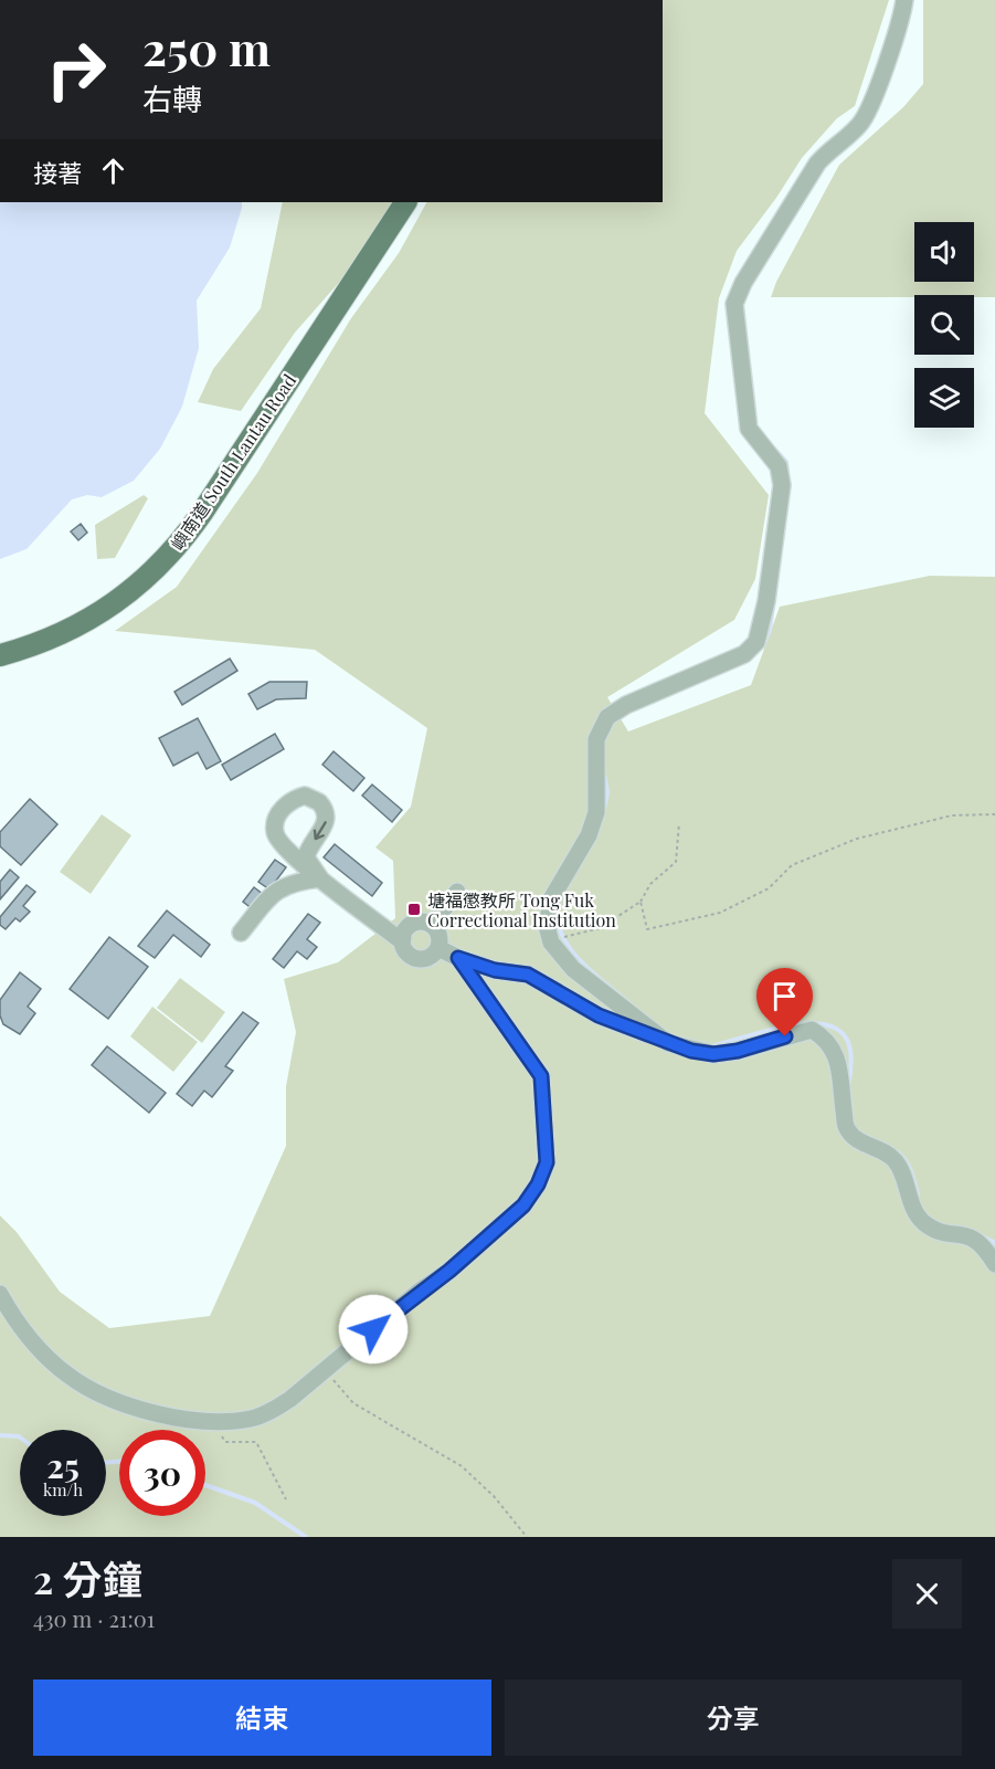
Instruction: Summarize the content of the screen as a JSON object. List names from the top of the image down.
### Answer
{
  "streets": {
    "main road": ["嶼南道 South Lantau Road"]
  },
  "places": {
    "transit": ["塘福懲教所 Tong Fuk Correctional Institution"]
  },
  "page": {
    "turn": ["250 m", "右轉"],
    "then": "接著",
    "speed": "25 km/h",
    "limit": "30",
    "heading": ["2 分鐘", "430 m · 21:01"],
    "buttons": ["結束", "分享"]
  }
}
